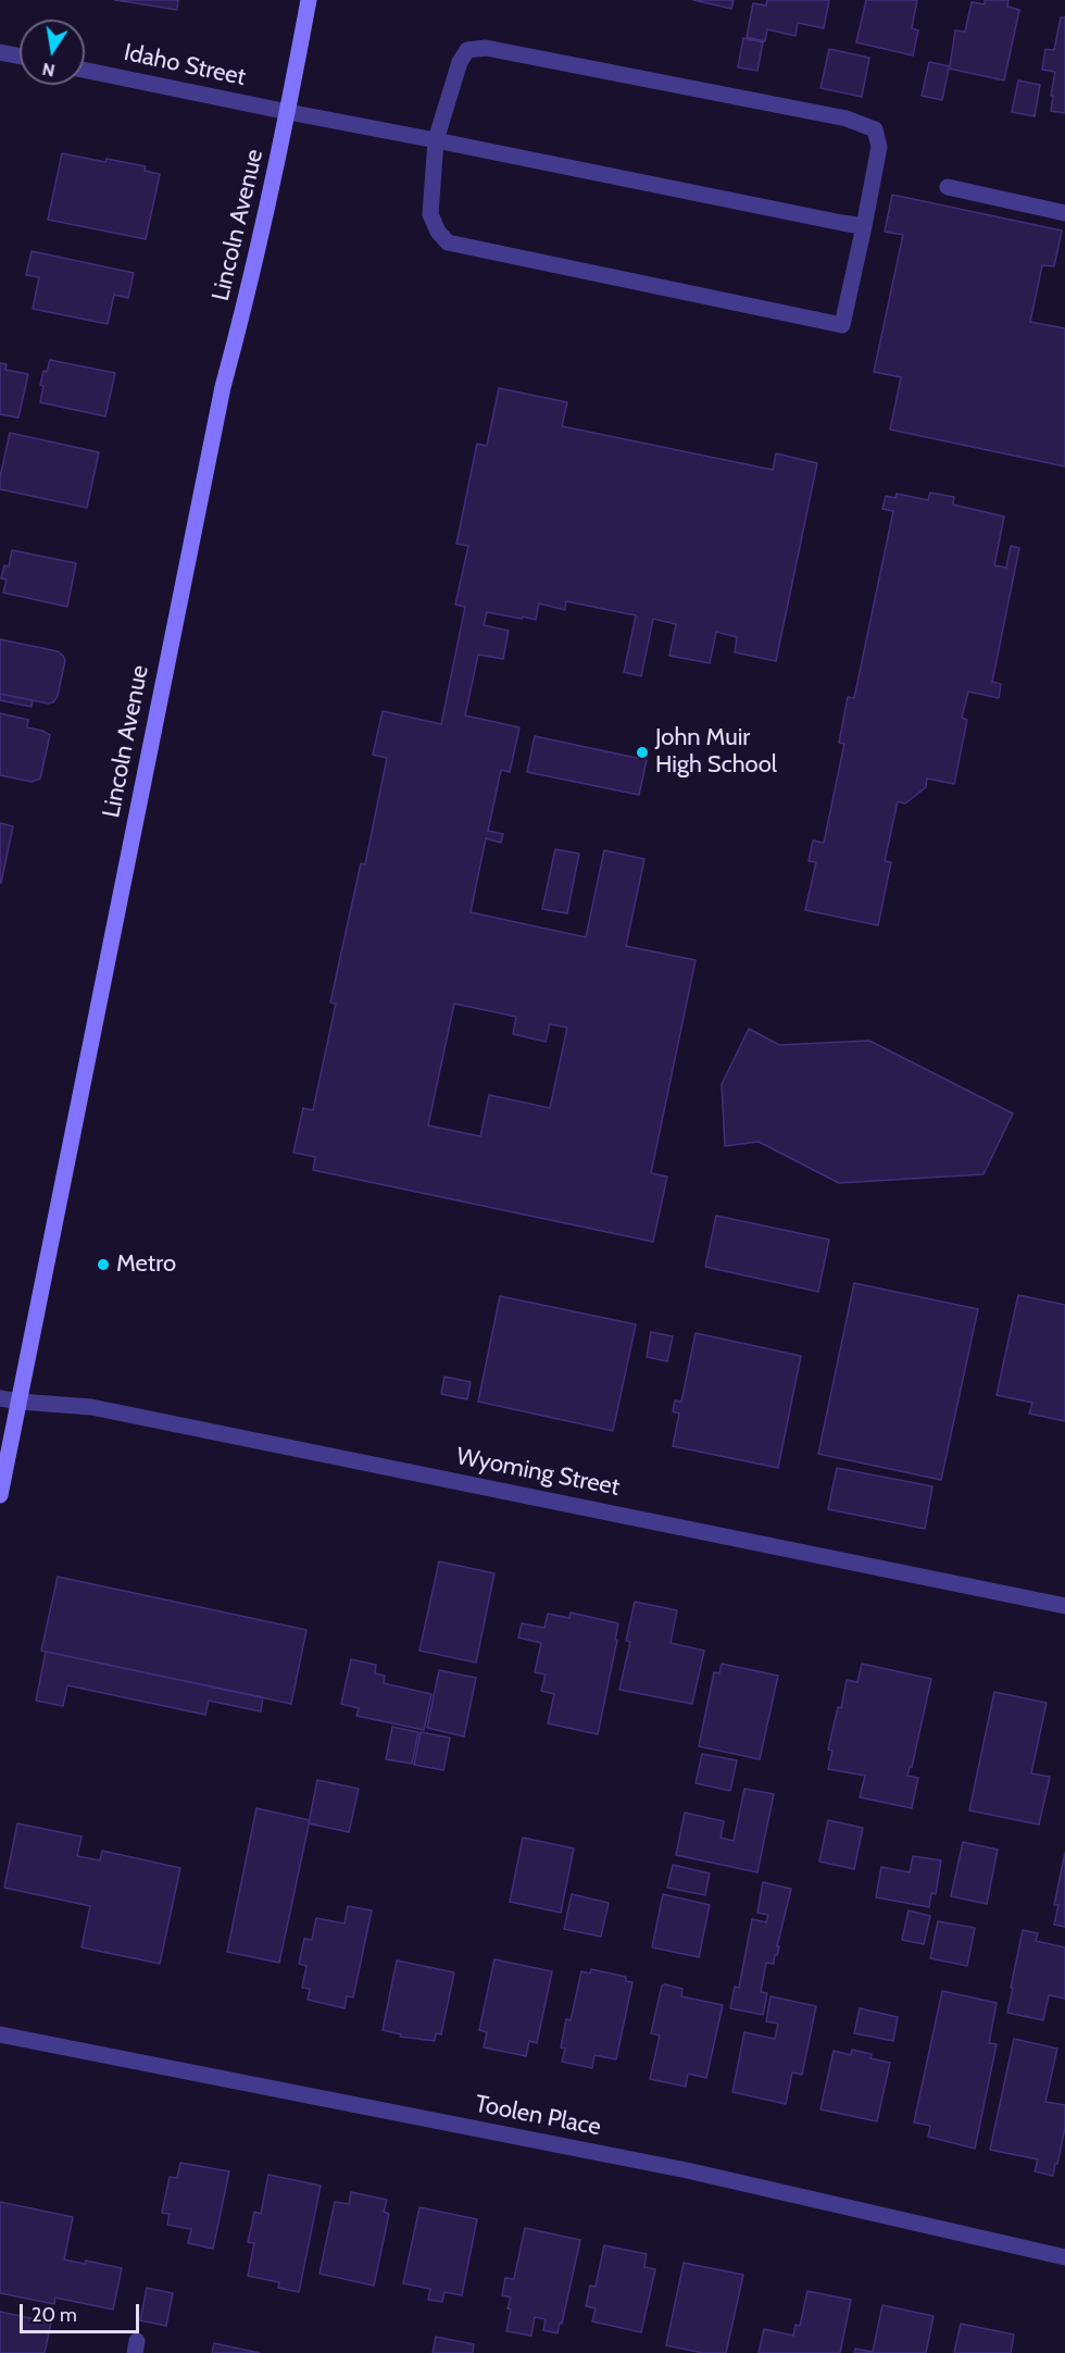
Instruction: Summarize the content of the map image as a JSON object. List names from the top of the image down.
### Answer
{
  "streets": {
    "main road": ["Lincoln Avenue"],
    "street": ["Idaho Street", "Wyoming Street", "Toolen Place"]
  },
  "crossings": [
    ["Idaho Street", "Lincoln Avenue"],
    ["Lincoln Avenue", "Wyoming Street"]
  ],
  "places": ["John Muir High School", "Metro"],
  "scale_bar": "20 m",
  "north": "bottom"
}
